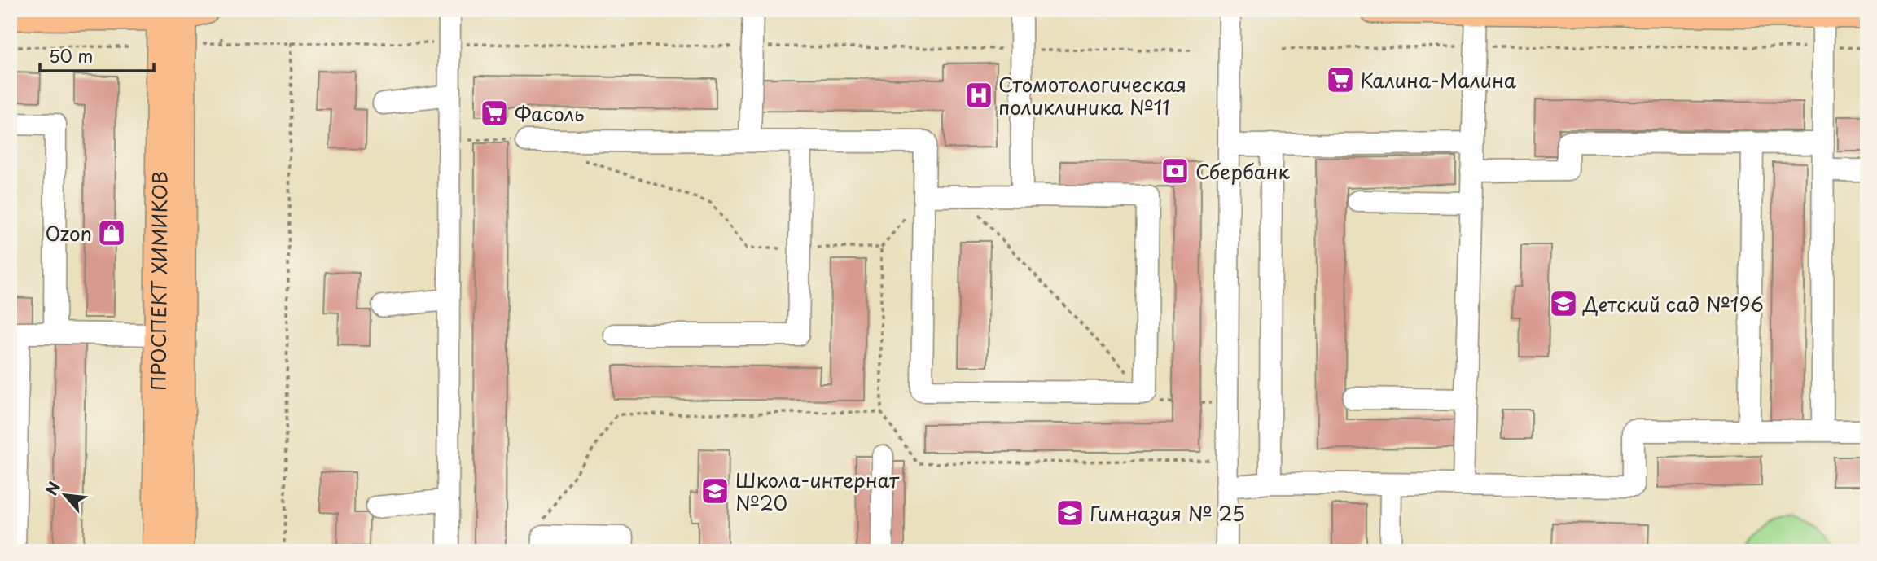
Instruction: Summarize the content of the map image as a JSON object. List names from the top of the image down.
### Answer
{
  "streets": {
    "main road": ["ПРОСПЕКТ ХИМИКОВ"]
  },
  "places": {
    "supermarket": ["Калина-Малина", "Фасоль"],
    "hospital": ["Стомотологическая поликлиника №11"],
    "bank": ["Сбербанк"],
    "shop": ["Ozon"],
    "school or university": ["Детский сад №196", "Школа-интернат №20", "Гимназия № 25"]
  },
  "scale_bar": "50 m",
  "north": "top left"
}
